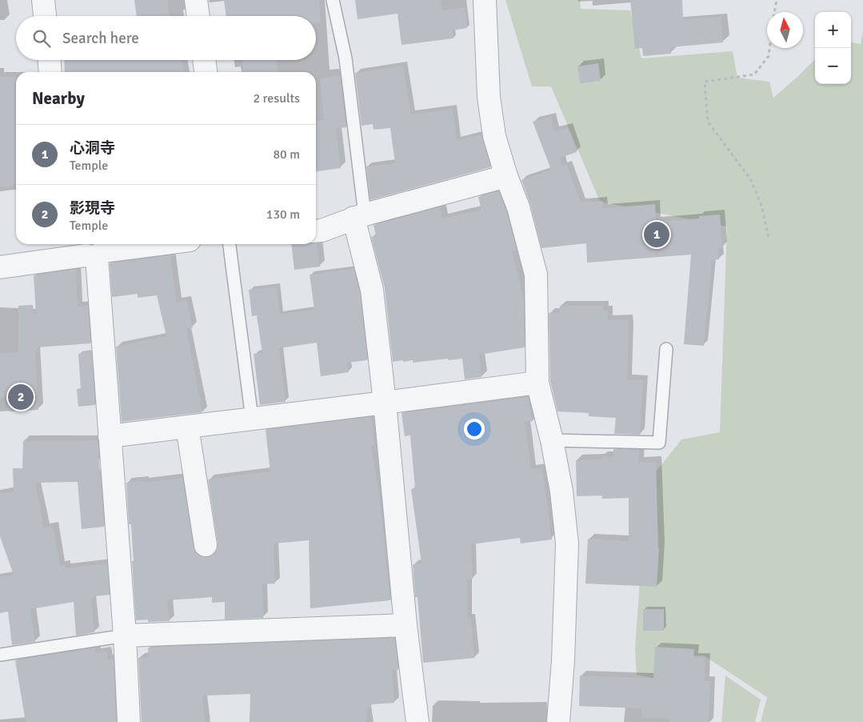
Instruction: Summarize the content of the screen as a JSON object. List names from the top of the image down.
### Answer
{
  "north": "top",
  "page": {
    "map_buttons": ["+", "−"],
    "search": "Search here",
    "heading": ["Nearby", "2 results"],
    "list": [
      {
        "mark": "1",
        "name": "心洞寺",
        "note": "Temple",
        "value": "80 m"
      },
      {
        "mark": "2",
        "name": "影現寺",
        "note": "Temple",
        "value": "130 m"
      }
    ],
    "pins": ["1", "2"]
  }
}
